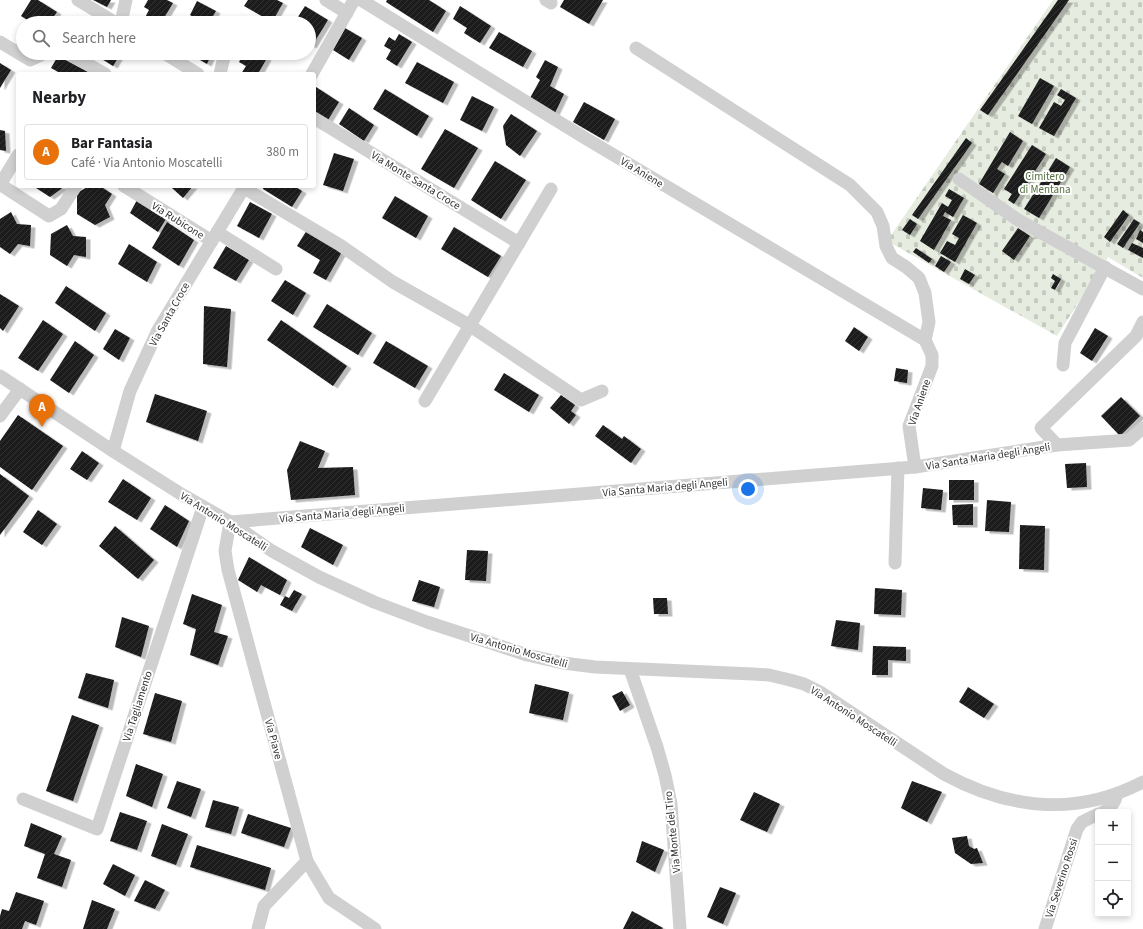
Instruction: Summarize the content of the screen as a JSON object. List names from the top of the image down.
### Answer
{
  "streets": {
    "street": [
      "Via Aniene",
      "Via Monte Santa Croce",
      "Via Rubicone",
      "Via Santa Croce",
      "Via Santa Maria degli Angeli",
      "Via Antonio Moscatelli",
      "Via Tagliamento",
      "Via Piave",
      "Via Monte del Tiro",
      "Via Severino Rossi"
    ]
  },
  "crossings": [
    ["Via Aniene", "Via Santa Maria degli Angeli"],
    ["Via Rubicone", "Via Santa Croce"],
    ["Via Santa Croce", "Via Antonio Moscatelli"],
    ["Via Santa Maria degli Angeli", "Via Antonio Moscatelli"],
    ["Via Santa Maria degli Angeli", "Via Piave"],
    ["Via Antonio Moscatelli", "Via Tagliamento"],
    ["Via Antonio Moscatelli", "Via Piave"],
    ["Via Antonio Moscatelli", "Via Monte del Tiro"]
  ],
  "parks": ["Cimitero di Mentana"],
  "page": {
    "search": "Search here",
    "heading": "Nearby",
    "list": [
      {
        "mark": "A",
        "name": "Bar Fantasia",
        "note": "Café · Via Antonio Moscatelli",
        "value": "380 m"
      }
    ],
    "pins": "A",
    "map_buttons": ["+", "−"]
  }
}
